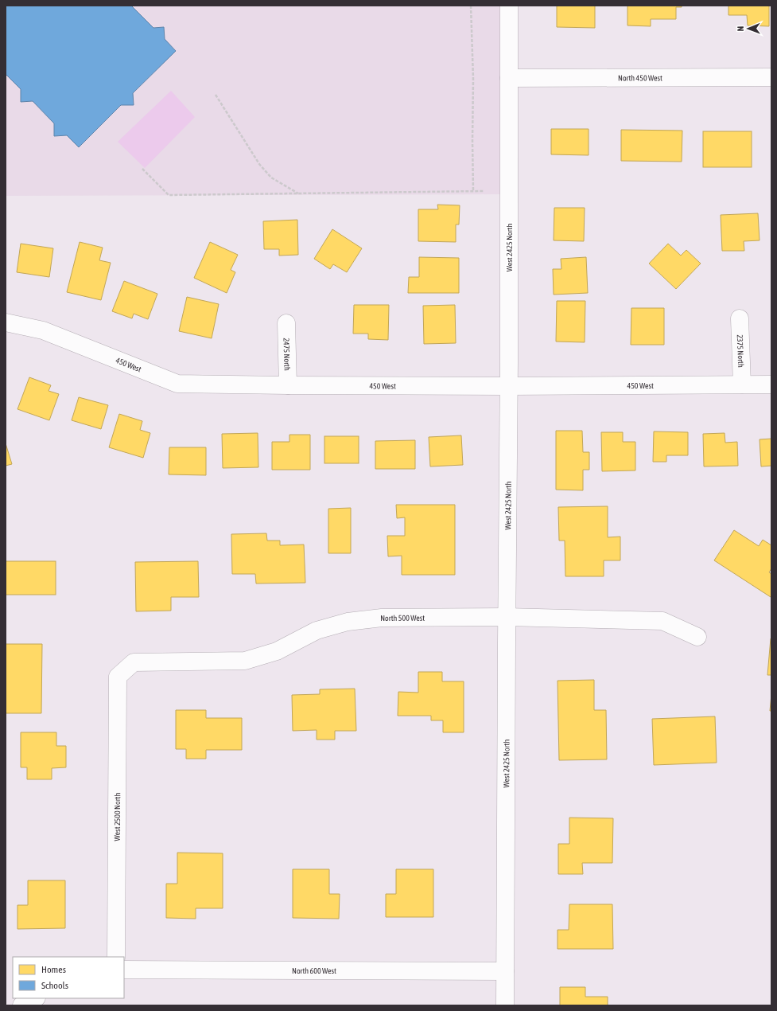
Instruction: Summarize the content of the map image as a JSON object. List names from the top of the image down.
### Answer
{
  "streets": {
    "street": [
      "North 450 West",
      "West 2425 North",
      "2375 North",
      "2475 North",
      "450 West",
      "North 500 West",
      "West 2500 North",
      "North 600 West"
    ]
  },
  "crossings": [
    ["North 450 West", "West 2425 North"],
    ["West 2425 North", "450 West"],
    ["West 2425 North", "North 500 West"],
    ["West 2425 North", "North 600 West"],
    ["2375 North", "450 West"],
    ["2475 North", "450 West"],
    ["North 500 West", "West 2500 North"]
  ],
  "legend": ["Homes", "Schools"],
  "north": "left"
}
